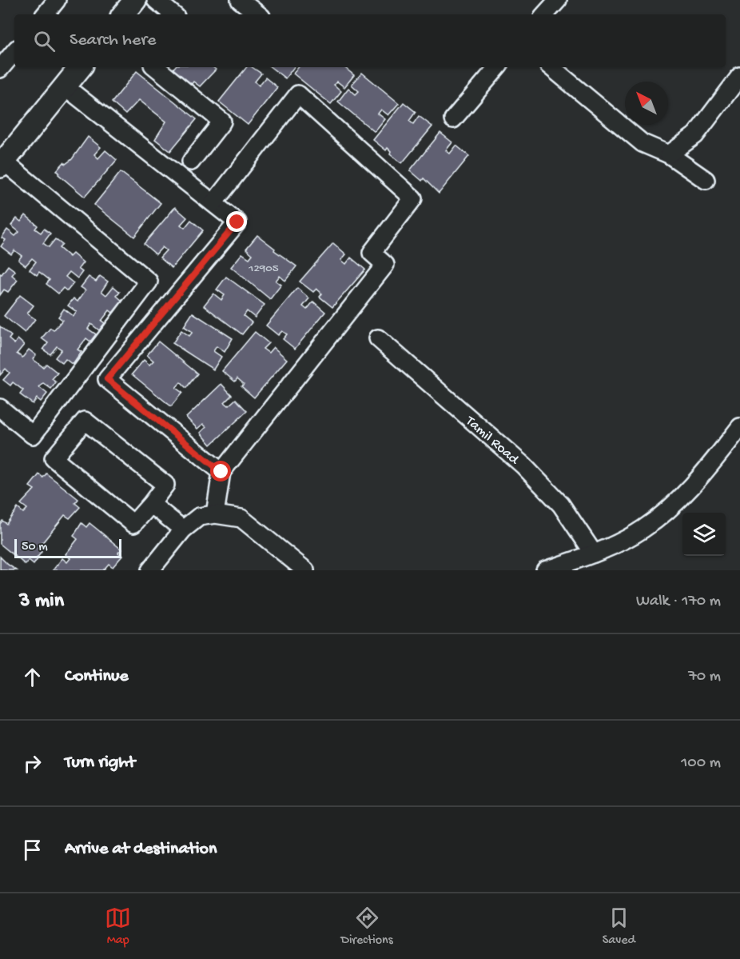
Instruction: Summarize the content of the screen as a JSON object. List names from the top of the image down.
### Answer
{
  "streets": {
    "street": ["Tamil Road"]
  },
  "house_numbers": ["12905"],
  "scale_bar": "50 m",
  "north": "top left",
  "page": {
    "search": "Search here",
    "scale": "50 m",
    "heading": ["3 min", "Walk · 170 m"],
    "list": [
      ["Continue", "70 m"],
      ["Turn right", "100 m"],
      "Arrive at destination"
    ],
    "nav": ["Map", "Directions", "Saved"]
  }
}
